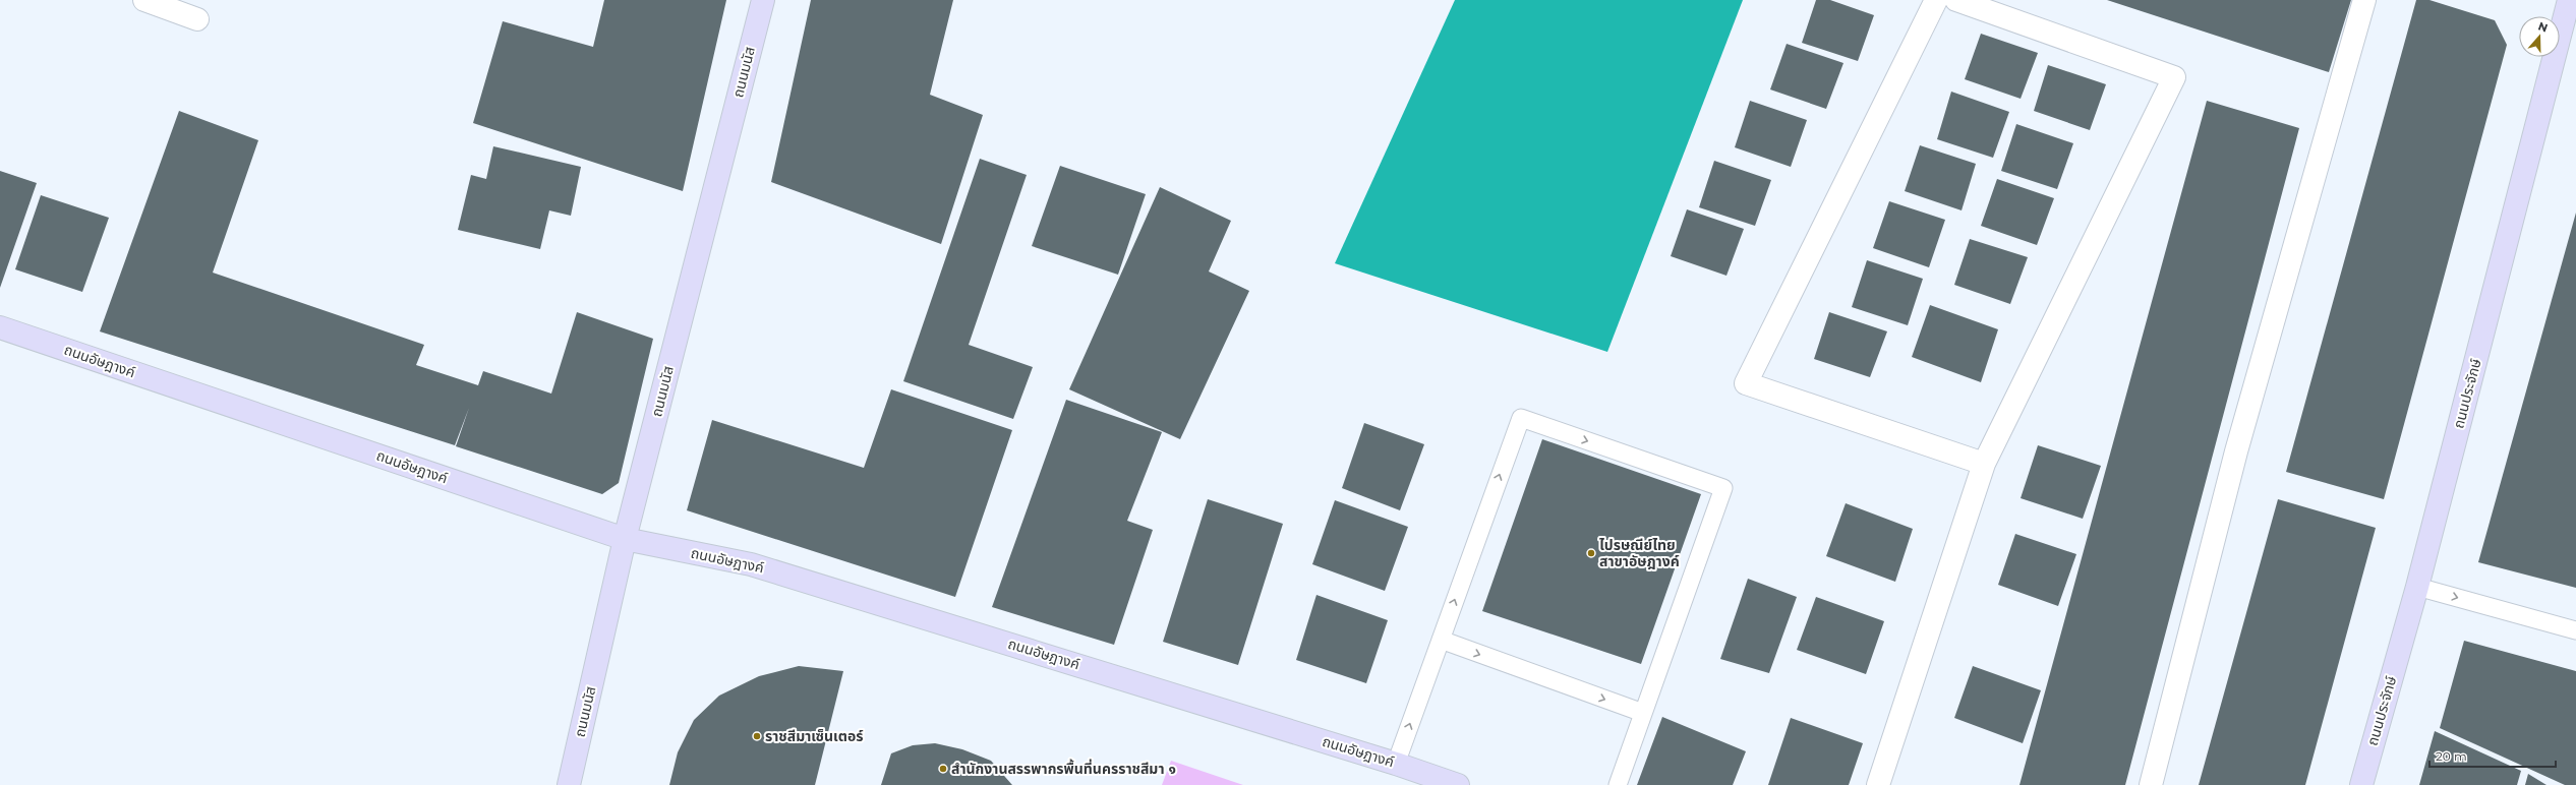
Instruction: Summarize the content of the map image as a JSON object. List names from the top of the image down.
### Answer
{
  "streets": {
    "street": ["ถนนมนัส", "ถนนอัษฎางค์", "ถนนประจักษ์"]
  },
  "crossings": [
    ["ถนนมนัส", "ถนนอัษฎางค์"]
  ],
  "places": ["ไปรษณีย์ไทย สาขาอัษฎางค์", "ราชสีมาเซ็นเตอร์", "สำนักงานสรรพากรพื้นที่นครราชสีมา ๑"],
  "scale_bar": "20 m",
  "north": "top"
}
